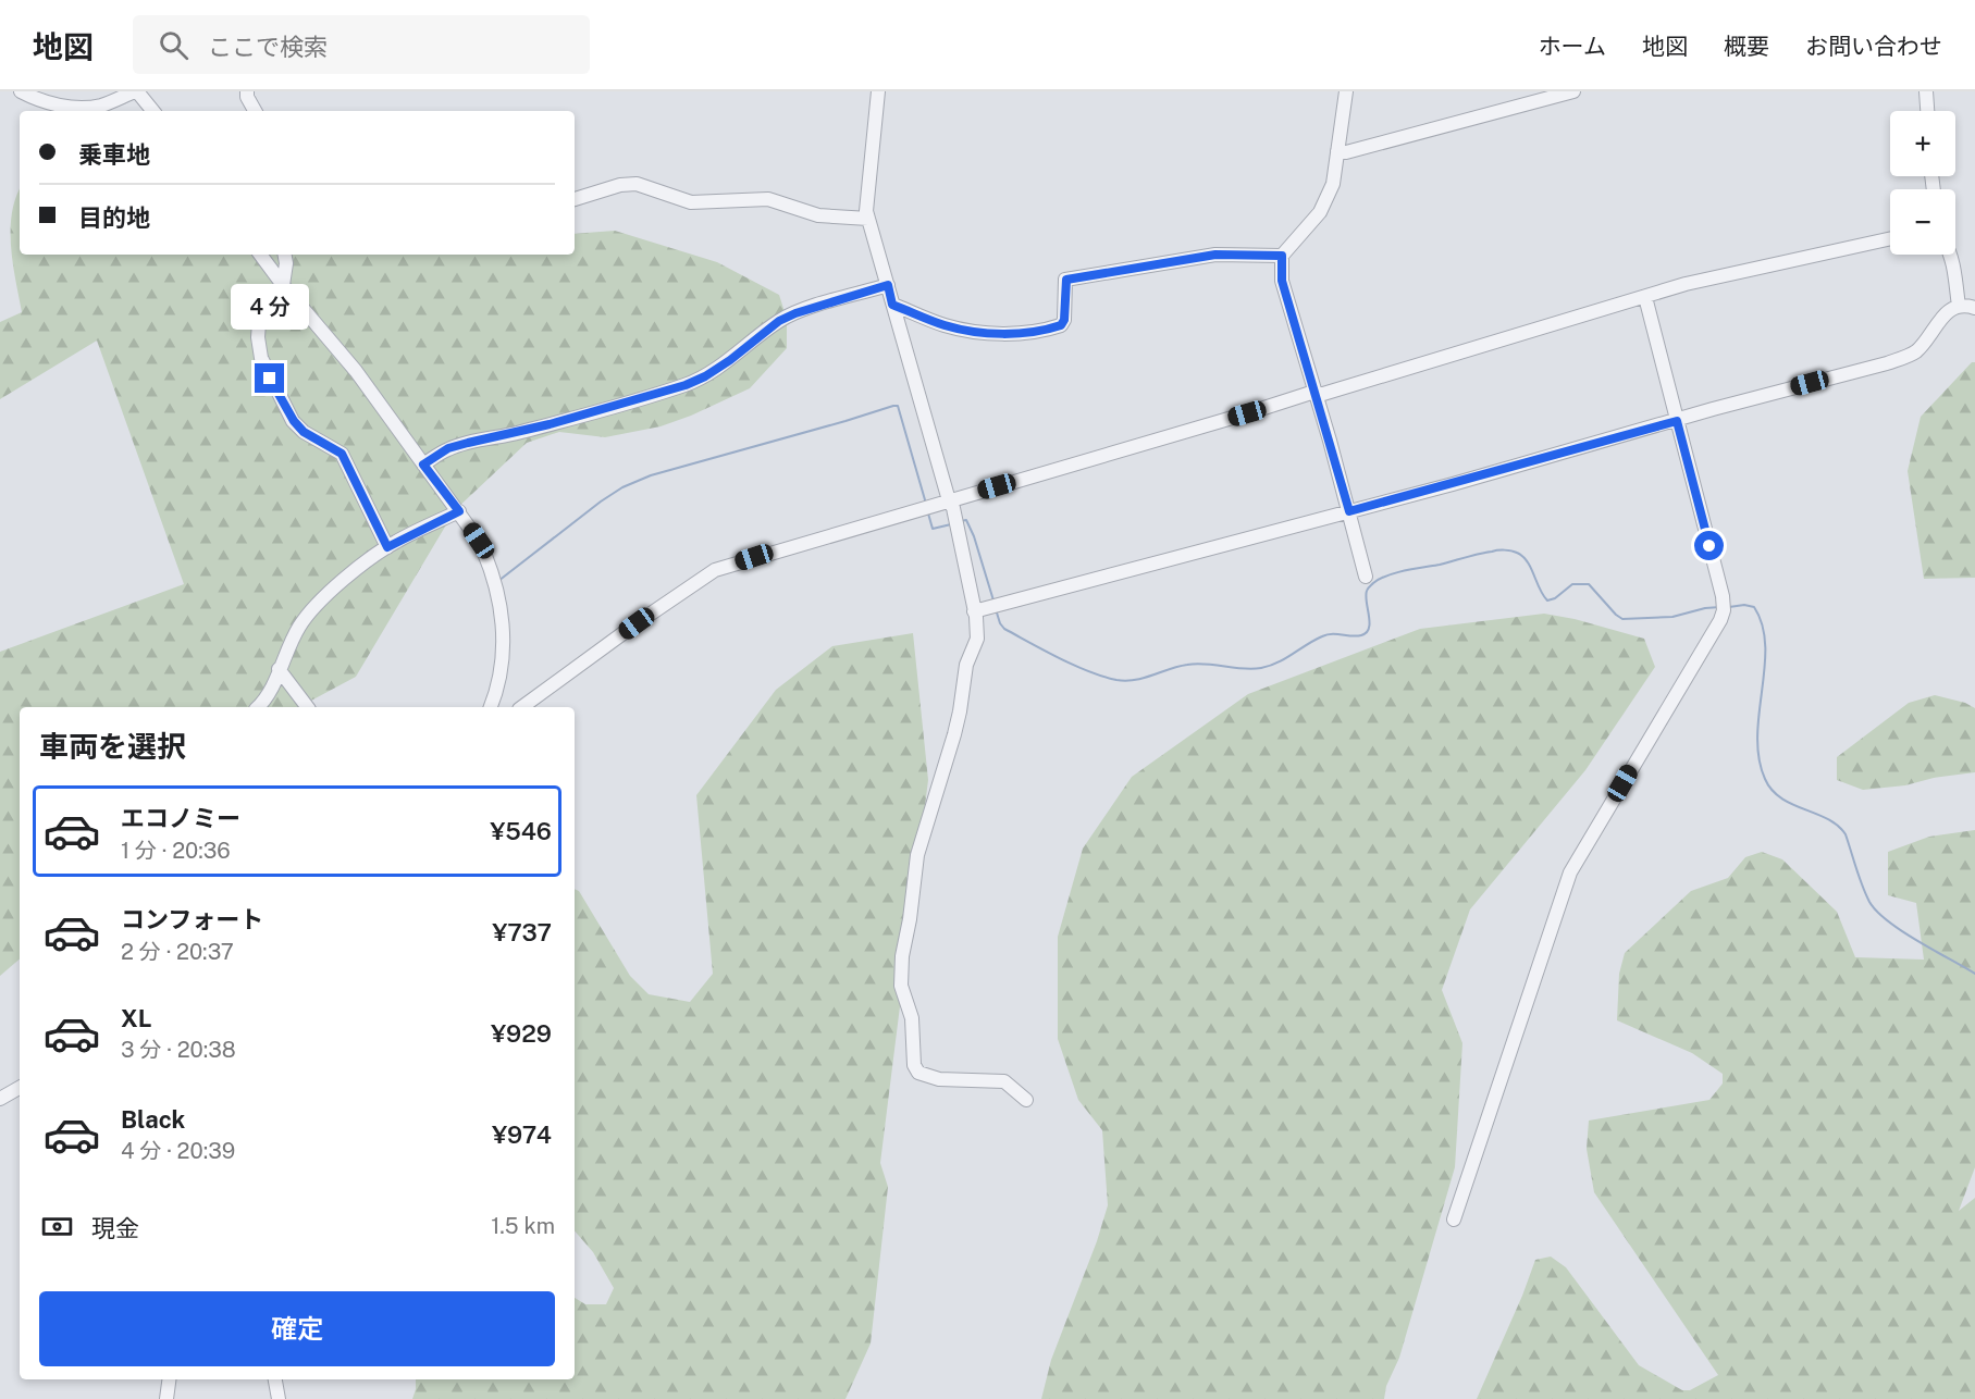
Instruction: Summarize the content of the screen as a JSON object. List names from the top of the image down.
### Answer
{
  "page": {
    "header": "地図",
    "search": "ここで検索",
    "nav": [
      "ホーム",
      "地図",
      "概要",
      "お問い合わせ"
    ],
    "map_buttons": ["+", "−"],
    "banner": ["乗車地", "目的地"],
    "bubble": "4 分",
    "heading": "車両を選択",
    "list": [
      {
        "name": "エコノミー",
        "note": "1 分 · 20:36",
        "value": "¥546"
      },
      {
        "name": "コンフォート",
        "note": "2 分 · 20:37",
        "value": "¥737"
      },
      {
        "name": "XL",
        "note": "3 分 · 20:38",
        "value": "¥929"
      },
      {
        "name": "Black",
        "note": "4 分 · 20:39",
        "value": "¥974"
      }
    ],
    "pay": ["現金", "1.5 km"],
    "buttons": "確定"
  }
}
